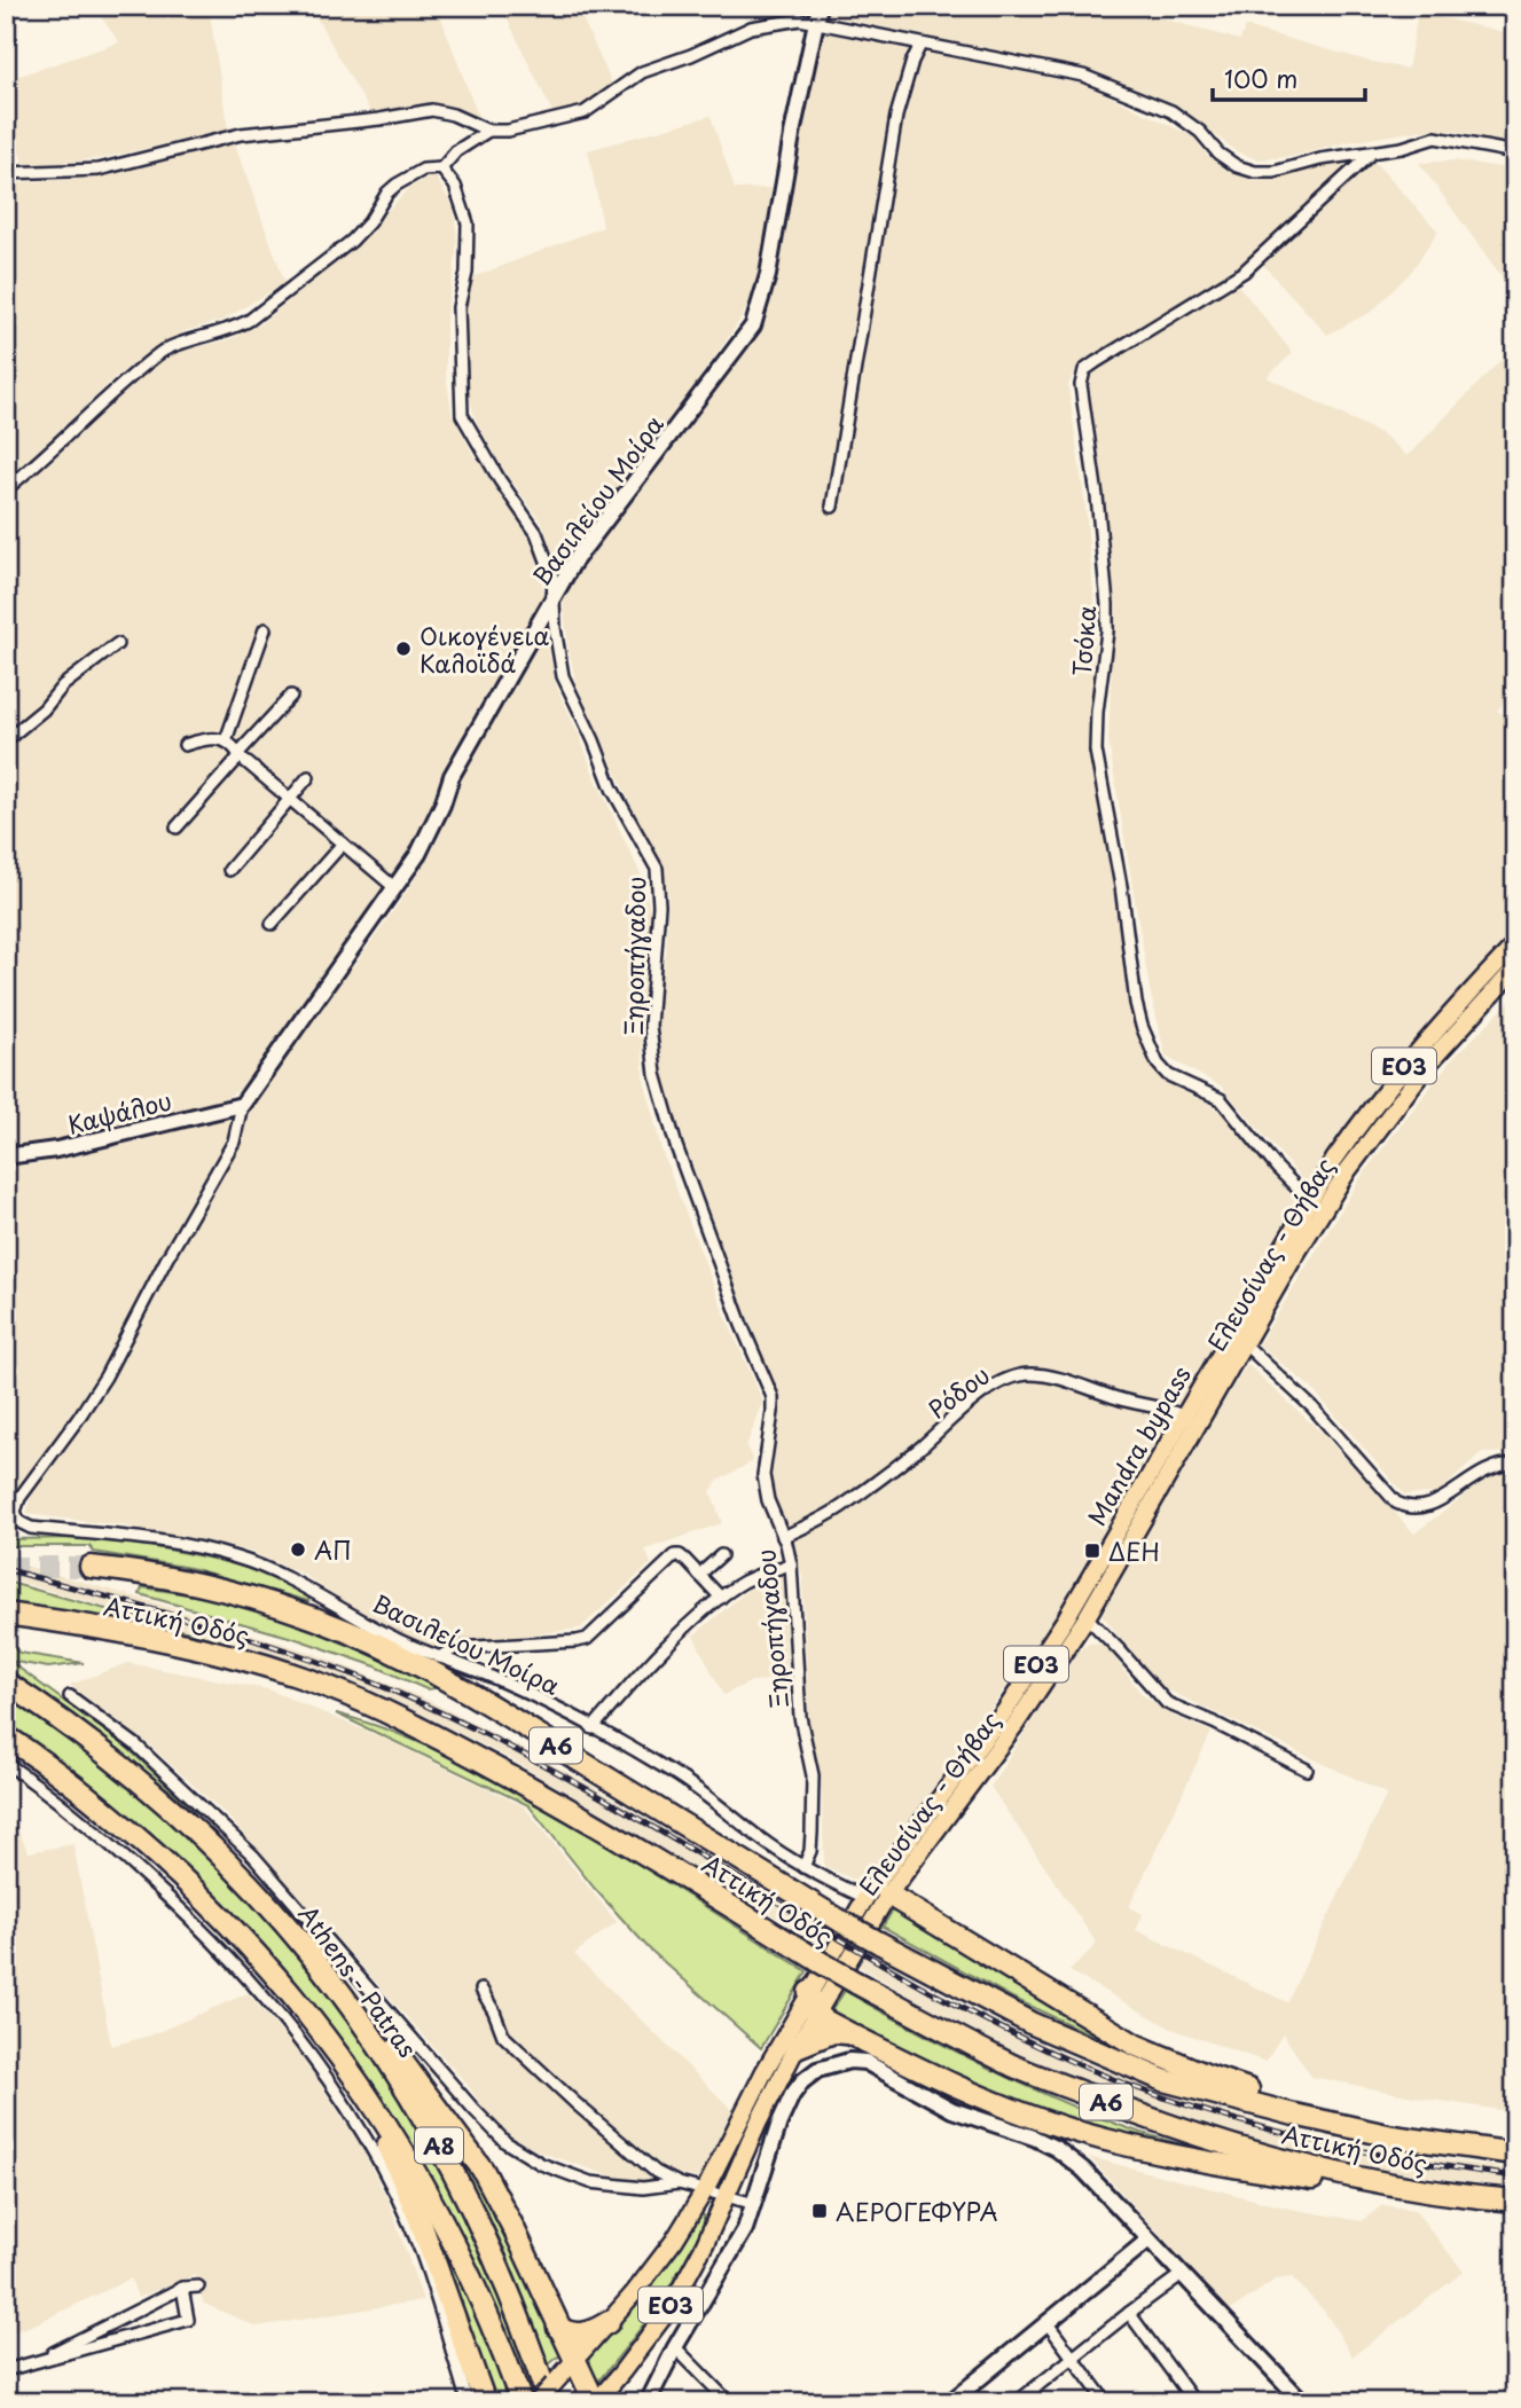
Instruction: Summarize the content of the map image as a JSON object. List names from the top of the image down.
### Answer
{
  "streets": {
    "highway": [
      "Αττική Οδός",
      "Α6",
      "Athens - Patras",
      "Α8"
    ],
    "main road": ["ΕΟ3", "Ελευσίνας - Θήβας", "Mandra bypass"],
    "street": [
      "Βασιλείου Μοίρα",
      "Τσόκα",
      "Ξηροπήγαδου",
      "Καψάλου",
      "Ρόδου"
    ]
  },
  "crossings": [
    ["Βασιλείου Μοίρα", "Ξηροπήγαδου"],
    ["Βασιλείου Μοίρα", "Καψάλου"],
    ["Βασιλείου Μοίρα", "Ελευσίνας - Θήβας"],
    ["Βασιλείου Μοίρα", "Mandra bypass"],
    ["Τσόκα", "Mandra bypass"],
    ["Ξηροπήγαδου", "Ρόδου"],
    ["ΕΟ3", "Ελευσίνας - Θήβας"],
    ["ΕΟ3", "Athens - Patras"],
    ["Ελευσίνας - Θήβας", "Ρόδου"],
    ["Ελευσίνας - Θήβας", "Mandra bypass"],
    ["Ελευσίνας - Θήβας", "Athens - Patras"],
    ["Ρόδου", "Mandra bypass"]
  ],
  "places": {
    "other": ["Οικογένεια Καλοϊδά", "ΑΠ"],
    "transit": ["ΔΕΗ", "ΑΕΡΟΓΕΦΥΡΑ"]
  },
  "scale_bar": "100 m"
}
